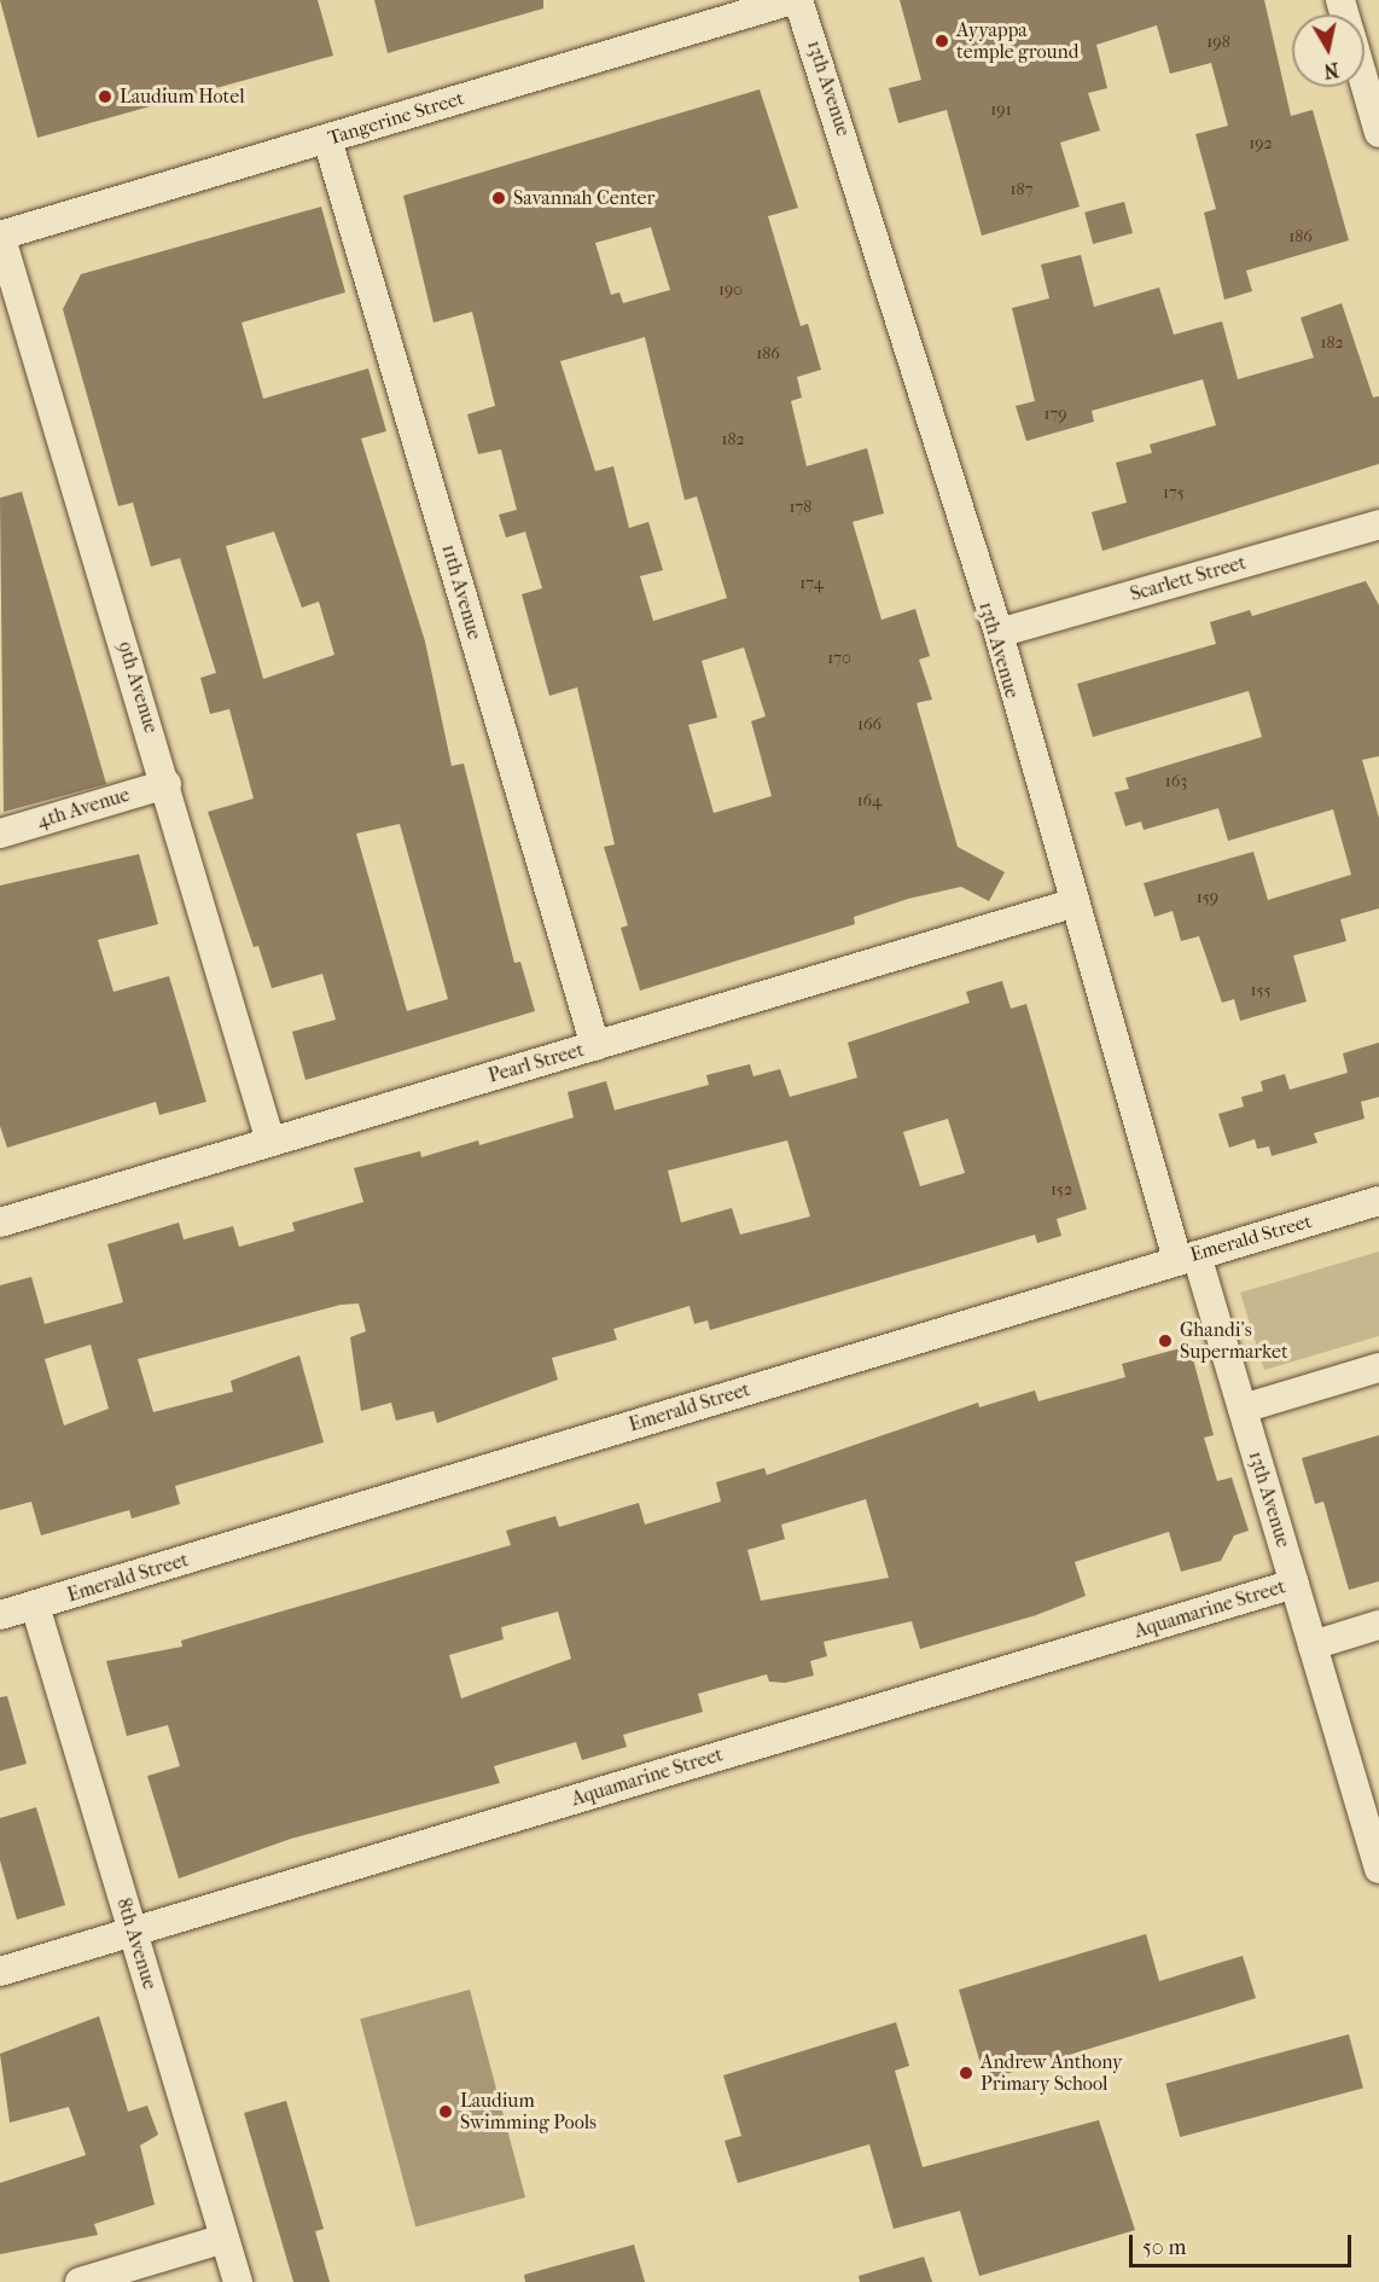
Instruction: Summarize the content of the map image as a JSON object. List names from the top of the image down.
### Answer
{
  "streets": {
    "street": [
      "13th Avenue",
      "Tangerine Street",
      "Scarlett Street",
      "11th Avenue",
      "9th Avenue",
      "4th Avenue",
      "Pearl Street",
      "Emerald Street",
      "Aquamarine Street",
      "8th Avenue"
    ]
  },
  "crossings": [
    ["13th Avenue", "Scarlett Street"],
    ["13th Avenue", "Pearl Street"],
    ["13th Avenue", "Emerald Street"],
    ["13th Avenue", "Aquamarine Street"],
    ["Tangerine Street", "11th Avenue"],
    ["Tangerine Street", "9th Avenue"],
    ["11th Avenue", "Pearl Street"],
    ["9th Avenue", "4th Avenue"],
    ["9th Avenue", "Pearl Street"],
    ["Emerald Street", "8th Avenue"],
    ["Aquamarine Street", "8th Avenue"]
  ],
  "places": [
    "Ayyappa temple ground",
    "Laudium Hotel",
    "Savannah Center",
    "Ghandi's Supermarket",
    "Andrew Anthony Primary School",
    "Laudium Swimming Pools"
  ],
  "house_numbers": [
    "198",
    "191",
    "192",
    "187",
    "186",
    "190",
    "182",
    "186",
    "179",
    "182",
    "175",
    "178",
    "174",
    "170",
    "166",
    "163",
    "164",
    "159",
    "155",
    "152"
  ],
  "scale_bar": "50 m",
  "north": "bottom"
}
